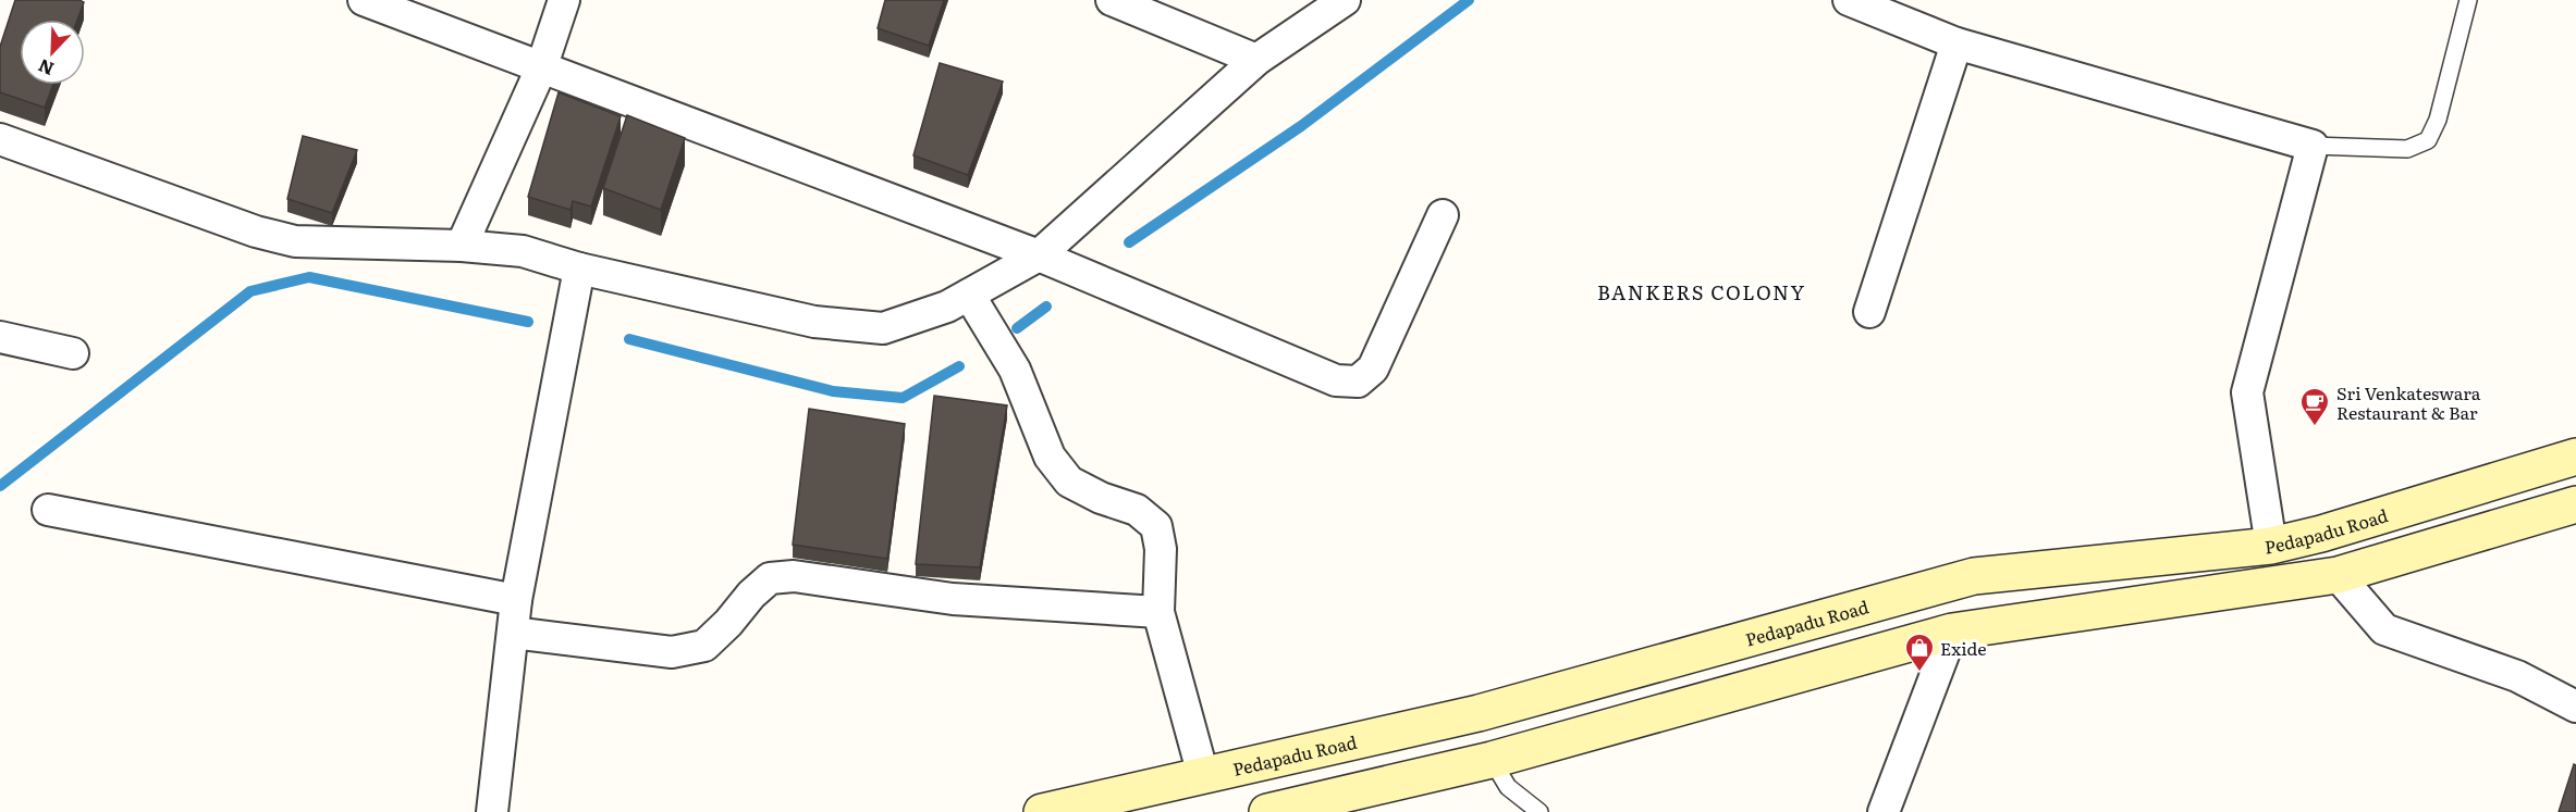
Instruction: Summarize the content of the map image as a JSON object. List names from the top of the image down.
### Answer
{
  "streets": {
    "main road": ["Pedapadu Road"]
  },
  "districts": ["BANKERS COLONY"],
  "places": {
    "cafe": ["Sri Venkateswara Restaurant & Bar"],
    "shop": ["Exide"]
  },
  "north": "bottom left"
}
